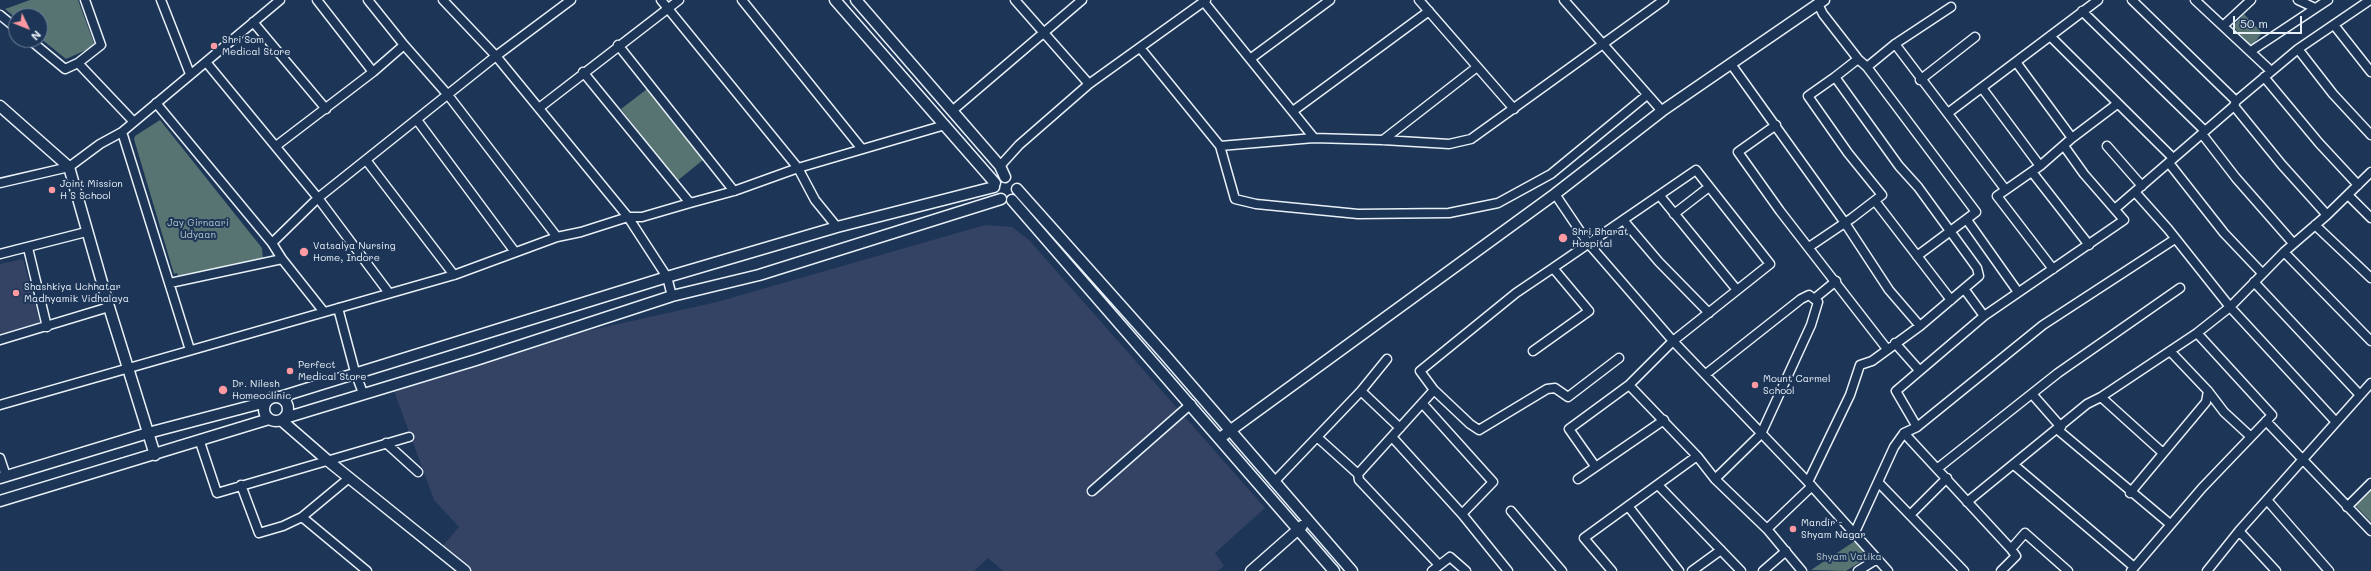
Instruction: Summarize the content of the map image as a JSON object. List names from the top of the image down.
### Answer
{
  "parks": ["Jay Girnaari Udyaan", "Shyam Vatika"],
  "places": [
    "Shri Som Medical Store",
    "Joint Mission H S School",
    "Shri Bharat Hospital",
    "Vatsalya Nursing Home, Indore",
    "Shashkiya Uchhatar Madhyamik Vidhalaya",
    "Perfect Medical Store",
    "Mount Carmel School",
    "Dr. Nilesh Homeoclinic",
    "Mandir - Shyam Nagar"
  ],
  "scale_bar": "50 m",
  "north": "bottom right"
}
